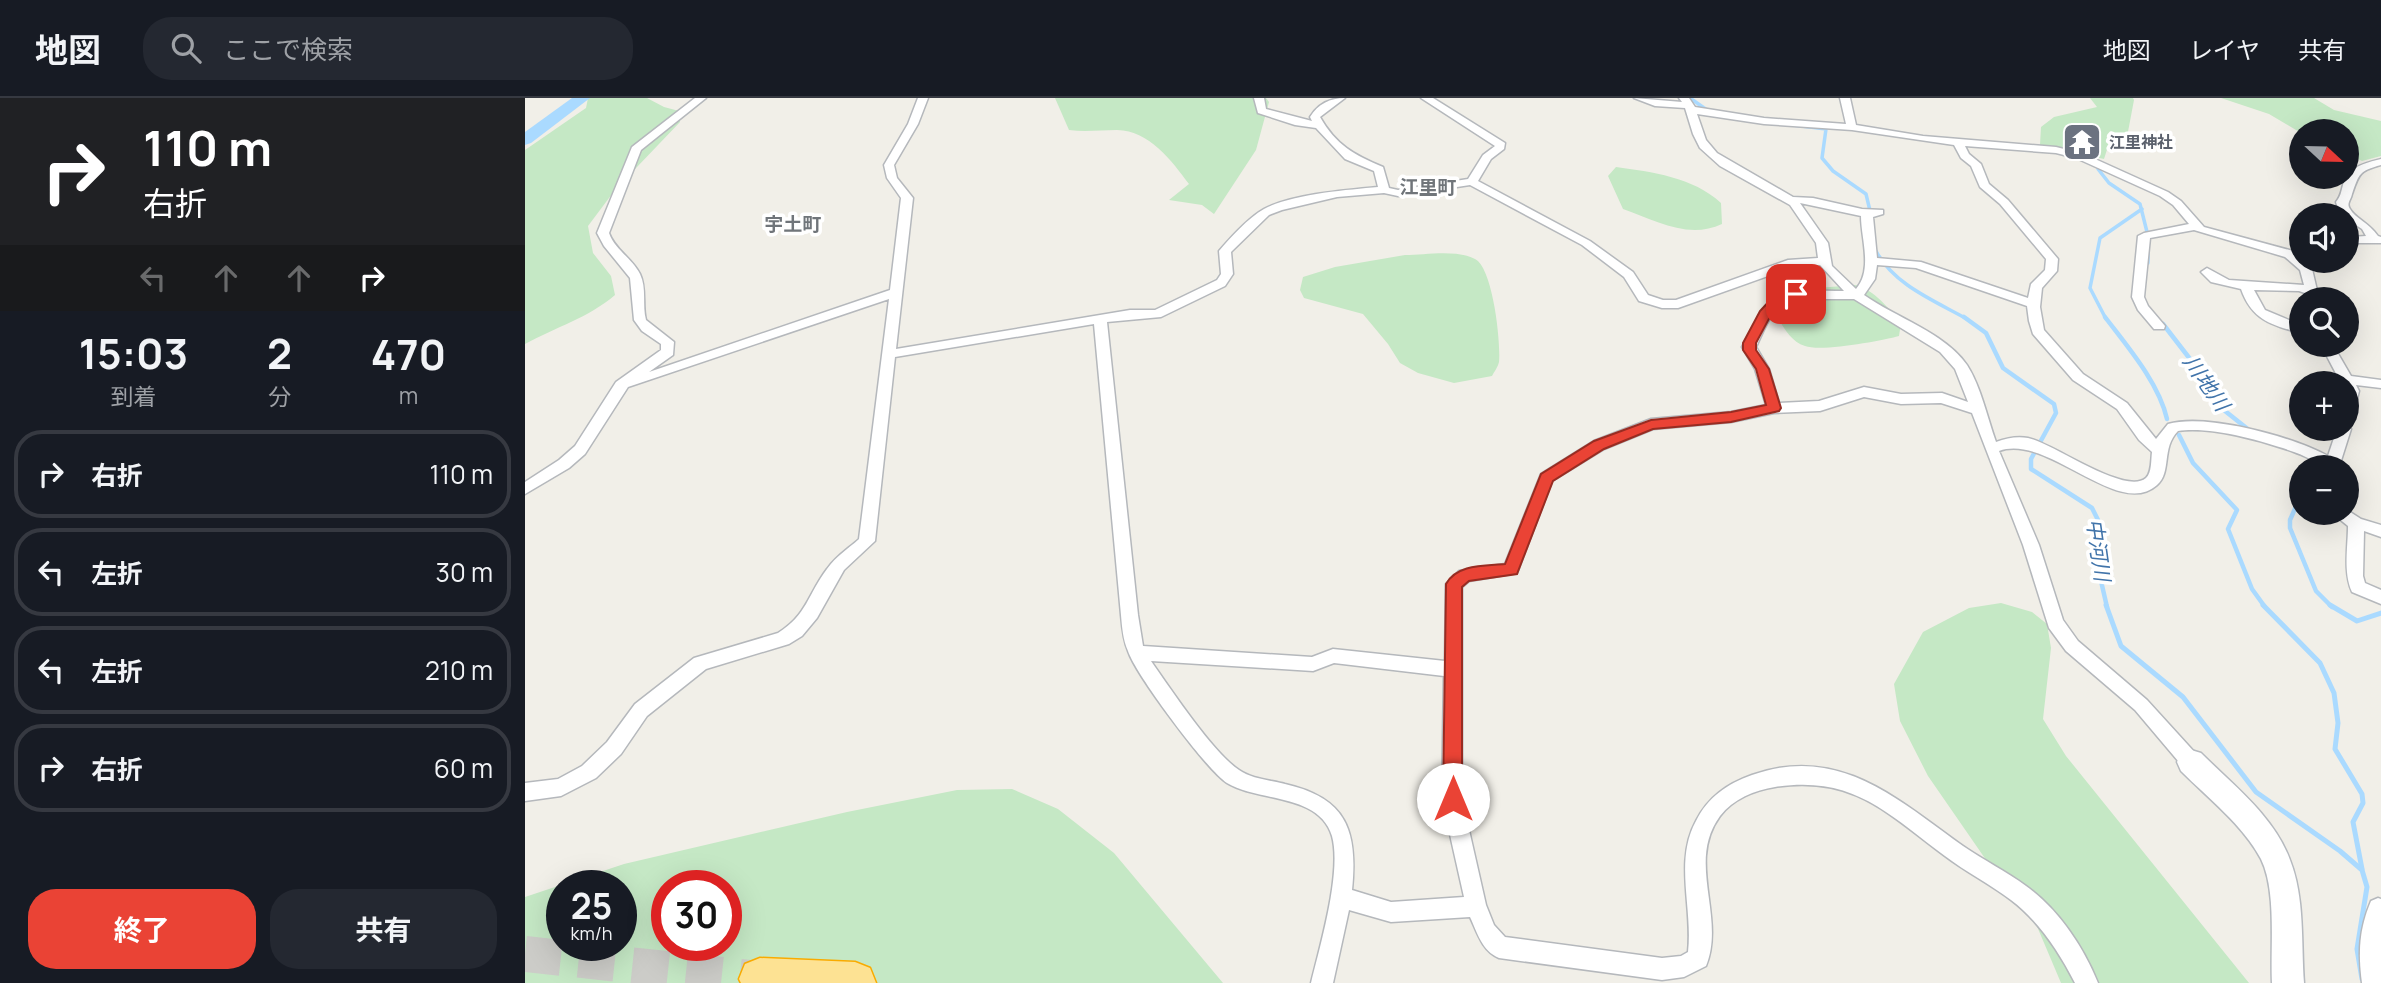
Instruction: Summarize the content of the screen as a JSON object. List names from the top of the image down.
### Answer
{
  "districts": ["江里町", "宇土町"],
  "water": ["川地川", "中河川"],
  "places": {
    "temple": ["江里神社"]
  },
  "north": "right",
  "page": {
    "header": "地図",
    "search": "ここで検索",
    "nav": ["地図", "レイヤ", "共有"],
    "turn": ["110 m", "右折"],
    "map_buttons": ["+", "−"],
    "eta": [
      "15:03",
      "到着",
      "2",
      "分",
      "470",
      "m"
    ],
    "list": [
      {
        "name": "右折",
        "value": "110 m"
      },
      {
        "name": "左折",
        "value": "30 m"
      },
      {
        "name": "左折",
        "value": "210 m"
      },
      {
        "name": "右折",
        "value": "60 m"
      }
    ],
    "speed": "25 km/h",
    "limit": "30",
    "buttons": ["終了", "共有"]
  }
}
